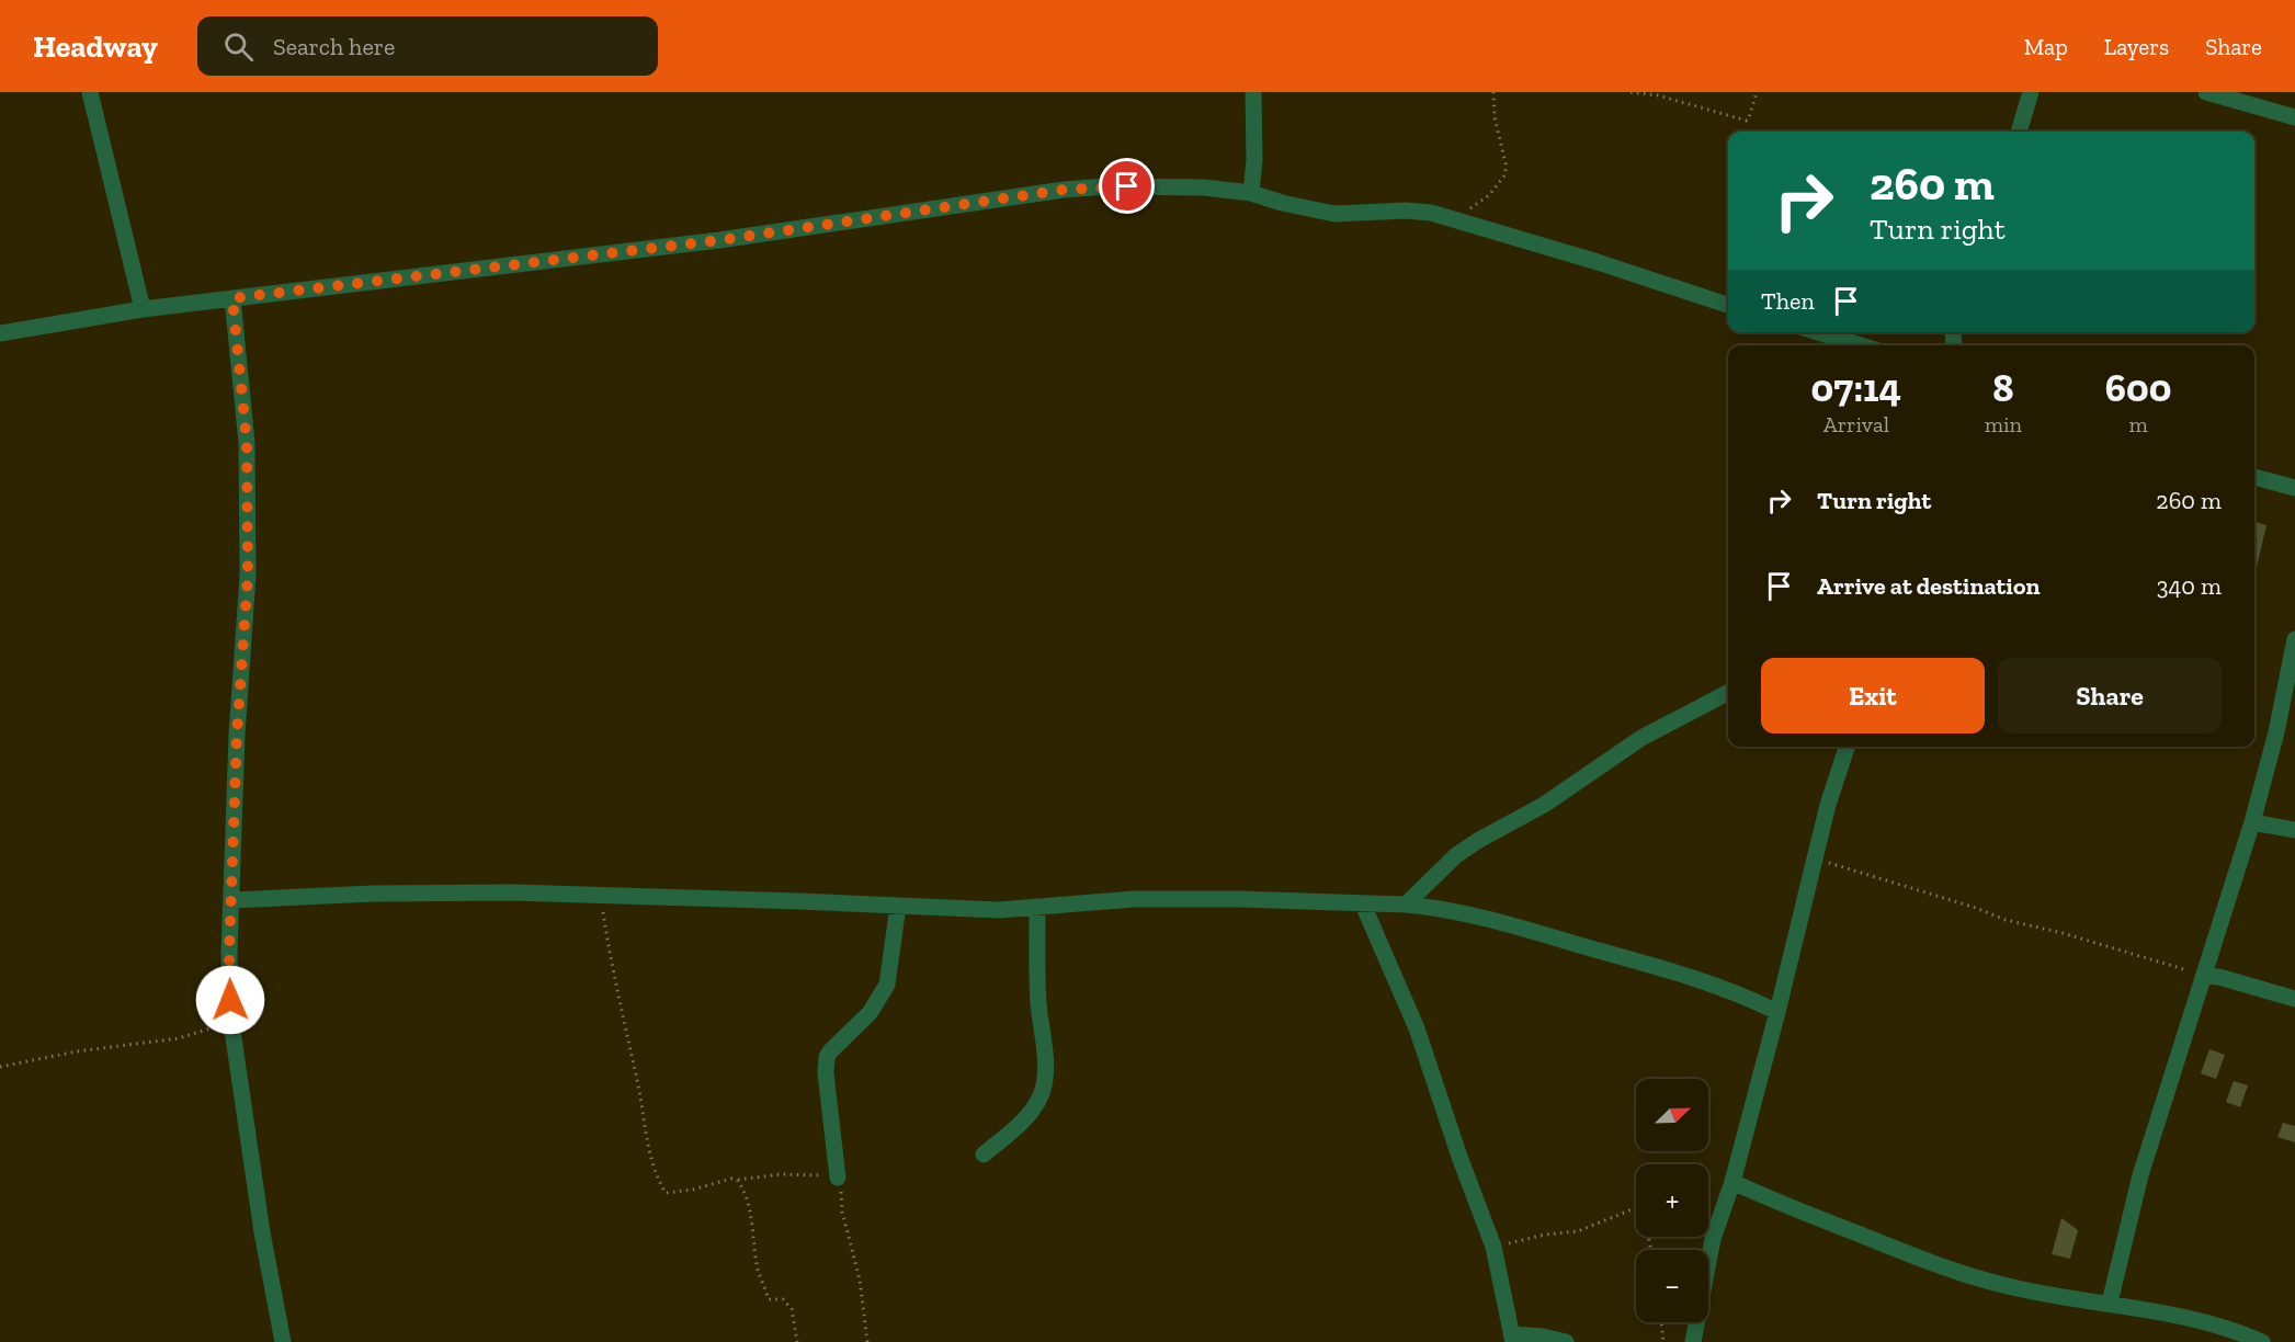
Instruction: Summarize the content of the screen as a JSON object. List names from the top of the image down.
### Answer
{
  "north": "top right",
  "page": {
    "header": "Headway",
    "search": "Search here",
    "nav": ["Map", "Layers", "Share"],
    "turn": ["260 m", "Turn right"],
    "then": "Then",
    "eta": [
      "07:14",
      "Arrival",
      "8",
      "min",
      "600",
      "m"
    ],
    "list": [
      {
        "name": "Turn right",
        "value": "260 m"
      },
      {
        "name": "Arrive at destination",
        "value": "340 m"
      }
    ],
    "buttons": ["Exit", "Share"],
    "map_buttons": ["+", "−"]
  }
}
